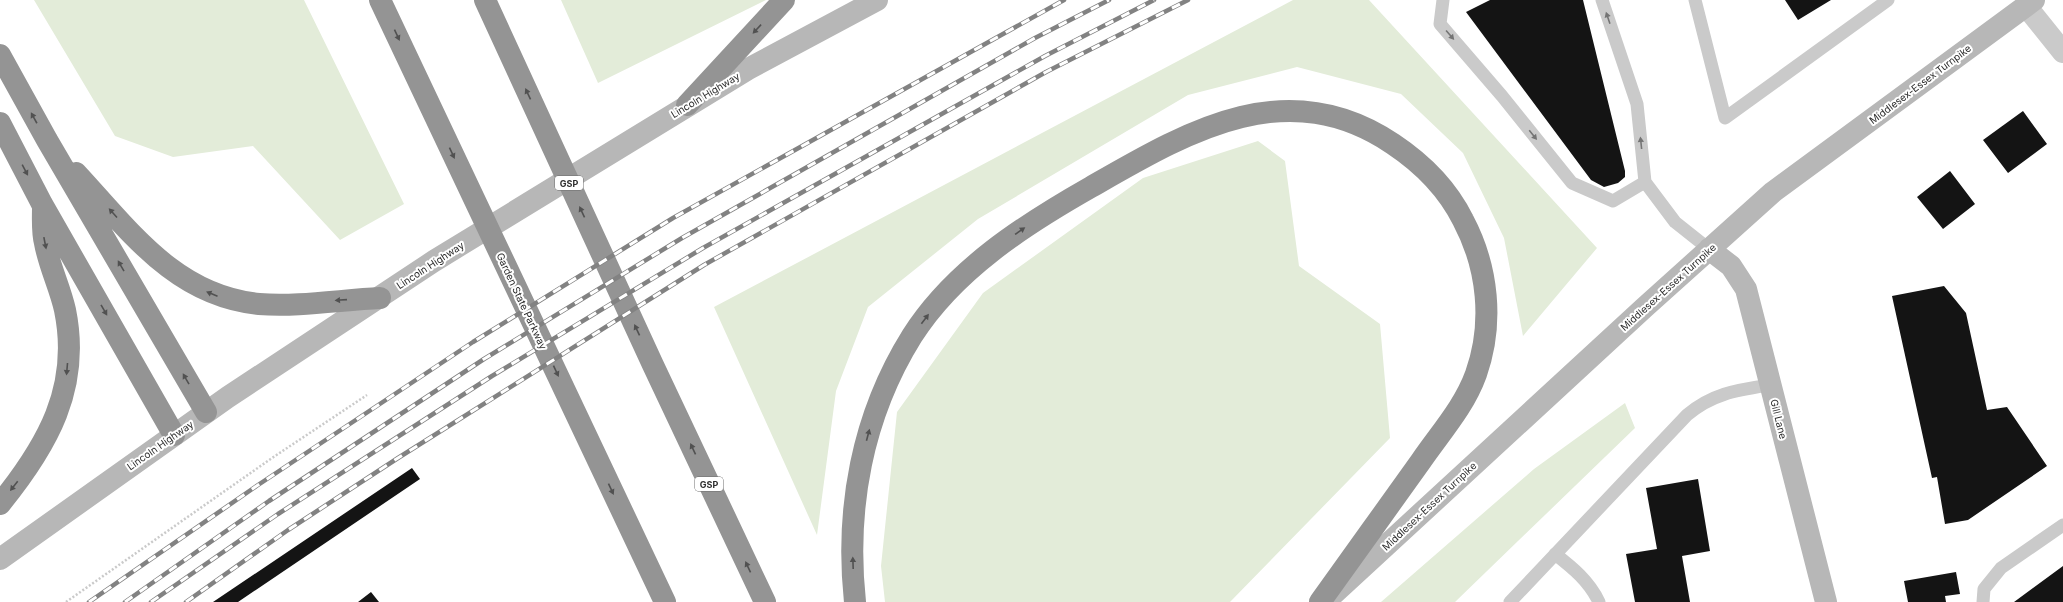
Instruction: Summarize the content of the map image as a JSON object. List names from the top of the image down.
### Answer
{
  "streets": {
    "highway": ["GSP", "Garden State Parkway"],
    "street": ["Middlesex-Essex Turnpike", "Lincoln Highway", "Gill Lane"]
  },
  "crossings": [
    ["Middlesex-Essex Turnpike", "Gill Lane"]
  ]
}
